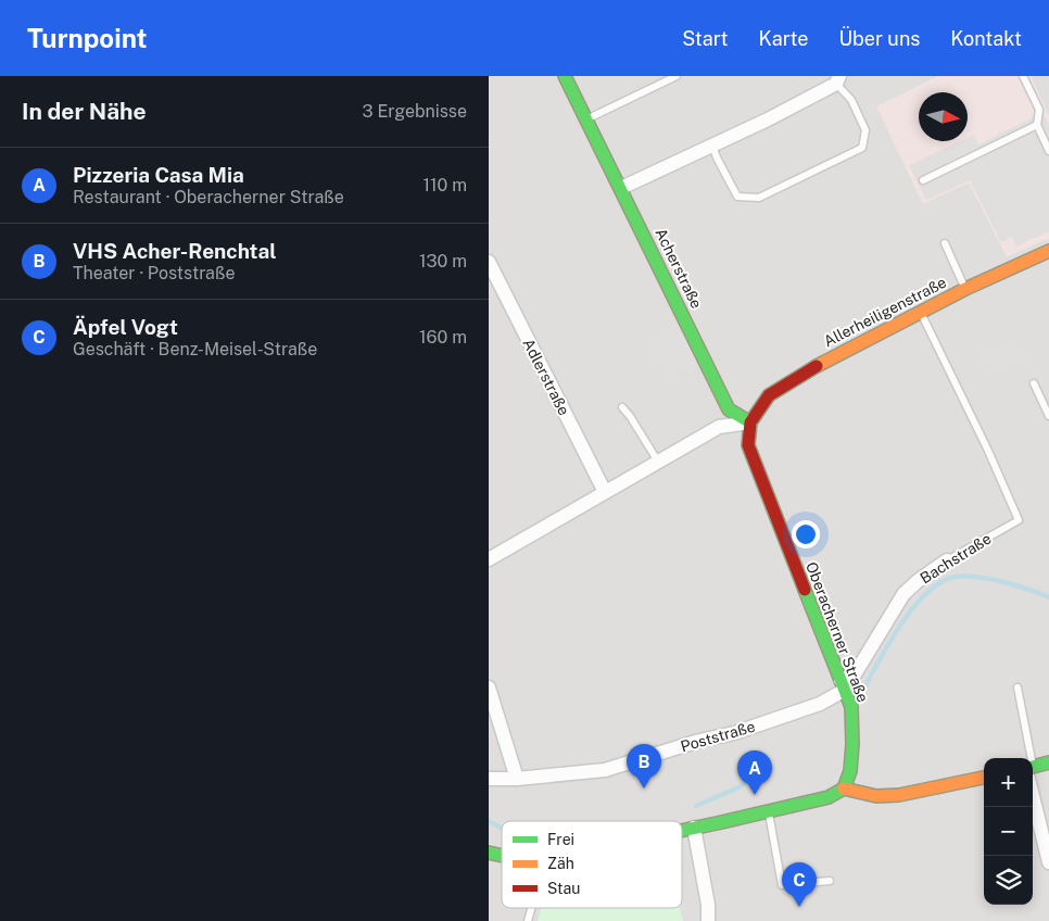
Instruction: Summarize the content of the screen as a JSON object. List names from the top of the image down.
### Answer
{
  "streets": {
    "street": [
      "Acherstraße",
      "Allerheiligenstraße",
      "Adlerstraße",
      "Bachstraße",
      "Oberacherner Straße",
      "Poststraße"
    ]
  },
  "crossings": [
    ["Acherstraße", "Allerheiligenstraße"],
    ["Acherstraße", "Oberacherner Straße"],
    ["Allerheiligenstraße", "Bachstraße"],
    ["Allerheiligenstraße", "Oberacherner Straße"],
    ["Bachstraße", "Oberacherner Straße"],
    ["Bachstraße", "Poststraße"],
    ["Oberacherner Straße", "Poststraße"]
  ],
  "legend": ["Frei", "Zäh", "Stau"],
  "north": "right",
  "page": {
    "header": "Turnpoint",
    "nav": [
      "Start",
      "Karte",
      "Über uns",
      "Kontakt"
    ],
    "heading": ["In der Nähe", "3 Ergebnisse"],
    "list": [
      {
        "mark": "A",
        "name": "Pizzeria Casa Mia",
        "note": "Restaurant · Oberacherner Straße",
        "value": "110 m"
      },
      {
        "mark": "B",
        "name": "VHS Acher-Renchtal",
        "note": "Theater · Poststraße",
        "value": "130 m"
      },
      {
        "mark": "C",
        "name": "Äpfel Vogt",
        "note": "Geschäft · Benz-Meisel-Straße",
        "value": "160 m"
      }
    ],
    "pins": ["B", "A", "C"],
    "map_buttons": ["+", "−"]
  }
}
